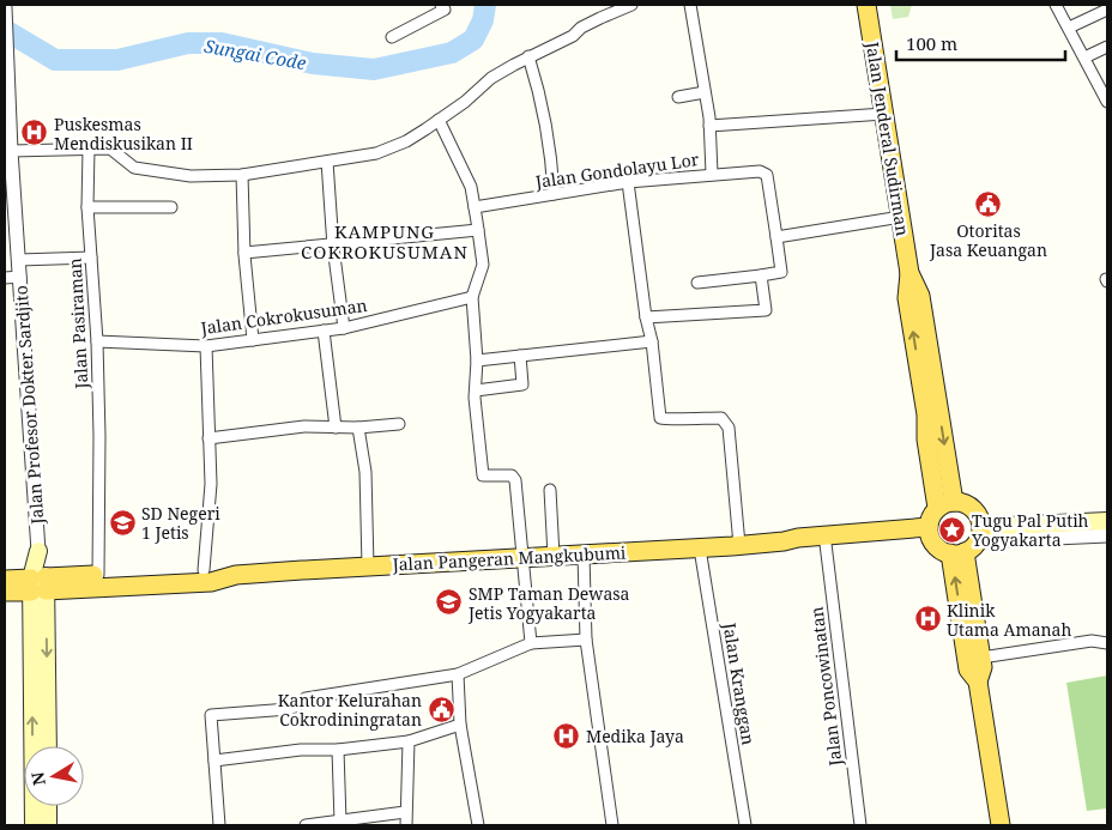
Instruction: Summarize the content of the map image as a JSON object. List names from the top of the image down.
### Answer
{
  "streets": {
    "main road": ["Jalan Jenderal Sudirman", "Jalan Profesor Dokter Sardjito", "Jalan Pangeran Mangkubumi"],
    "street": [
      "Jalan Gondolayu Lor",
      "Jalan Cokrokusuman",
      "Jalan Pasiraman",
      "Jalan Kranggan",
      "Jalan Poncowinatan"
    ]
  },
  "crossings": [
    ["Jalan Jenderal Sudirman", "Jalan Pangeran Mangkubumi"],
    ["Jalan Cokrokusuman", "Jalan Pasiraman"],
    ["Jalan Pasiraman", "Jalan Pangeran Mangkubumi"],
    ["Jalan Profesor Dokter Sardjito", "Jalan Pangeran Mangkubumi"],
    ["Jalan Pangeran Mangkubumi", "Jalan Kranggan"],
    ["Jalan Pangeran Mangkubumi", "Jalan Poncowinatan"]
  ],
  "districts": ["KAMPUNG COKROKUSUMAN"],
  "water": ["Sungai Code"],
  "places": {
    "hospital": ["Puskesmas Mendiskusikan II", "Klinik Utama Amanah", "Medika Jaya"],
    "public building": ["Otoritas Jasa Keuangan", "Kantor Kelurahan Cokrodiningratan"],
    "school or university": ["SD Negeri 1 Jetis", "SMP Taman Dewasa Jetis Yogyakarta"],
    "place": ["Tugu Pal Putih Yogyakarta"]
  },
  "scale_bar": "100 m",
  "north": "left"
}
